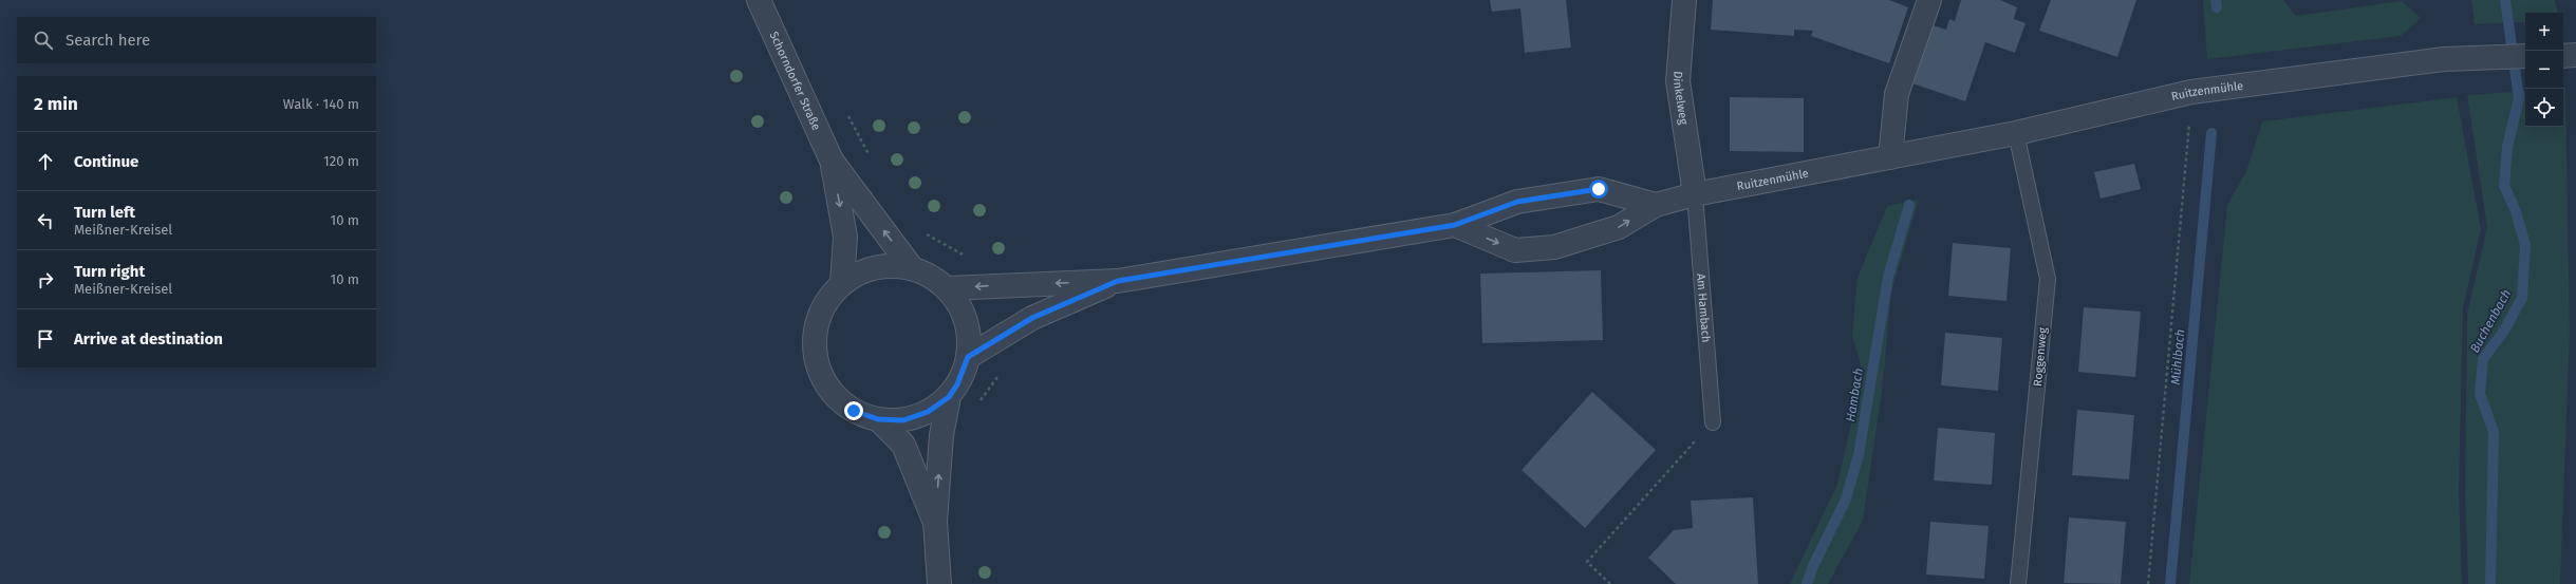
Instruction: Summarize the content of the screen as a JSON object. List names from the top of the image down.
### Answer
{
  "streets": {
    "street": ["Schorndorfer Straße", "Ruitzenmühle", "Dinkelweg"],
    "lane": ["Am Hambach", "Roggenweg"]
  },
  "crossings": [
    ["Ruitzenmühle", "Dinkelweg"],
    ["Ruitzenmühle", "Am Hambach"],
    ["Ruitzenmühle", "Roggenweg"],
    ["Dinkelweg", "Am Hambach"]
  ],
  "water": ["Buchenbach", "Mühlbach", "Hambach"],
  "page": {
    "map_buttons": ["+", "−"],
    "search": "Search here",
    "heading": ["2 min", "Walk · 140 m"],
    "list": [
      ["Continue", "120 m"],
      ["Turn left", "Meißner-Kreisel", "10 m"],
      ["Turn right", "Meißner-Kreisel", "10 m"],
      "Arrive at destination"
    ]
  }
}
